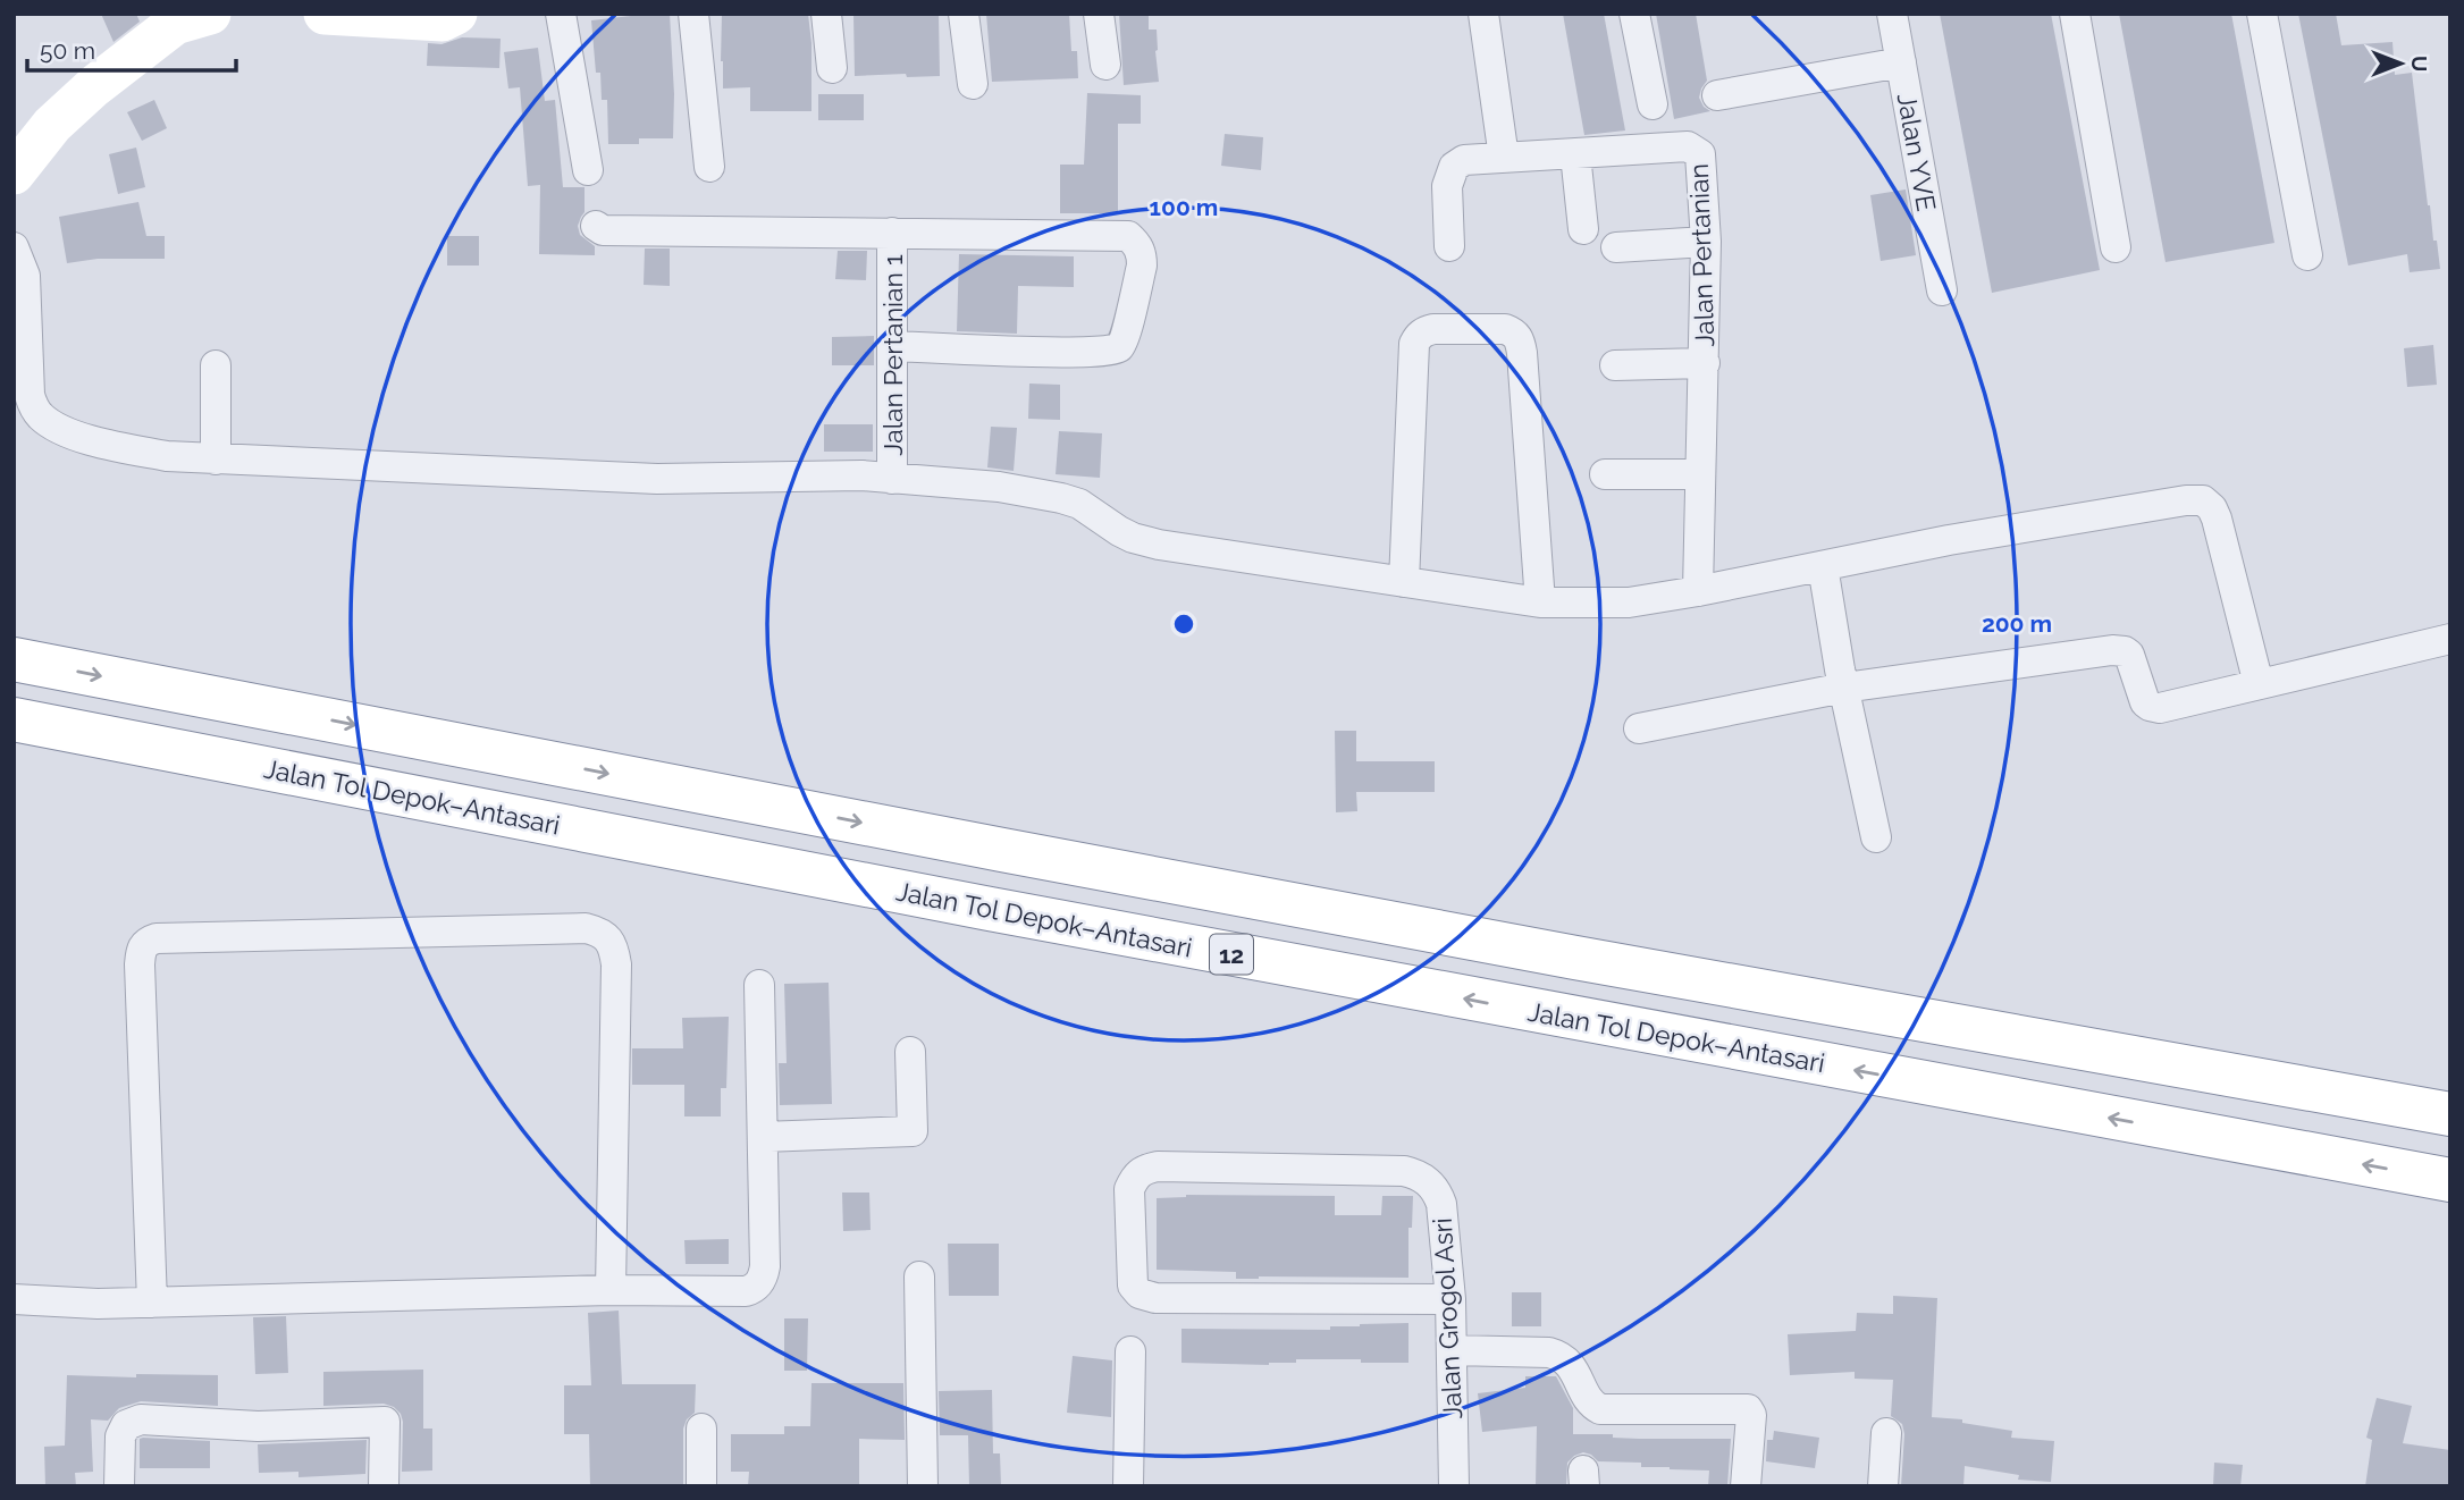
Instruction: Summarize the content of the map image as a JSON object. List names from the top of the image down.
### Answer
{
  "streets": {
    "highway": ["Jalan Tol Depok–Antasari", "12"],
    "street": [
      "Jalan YVE",
      "Jalan Pertanian",
      "Jalan Pertanian 1",
      "Jalan Grogol Asri"
    ]
  },
  "scale_bar": "50 m",
  "north": "right",
  "rings": ["100 m", "200 m"]
}
